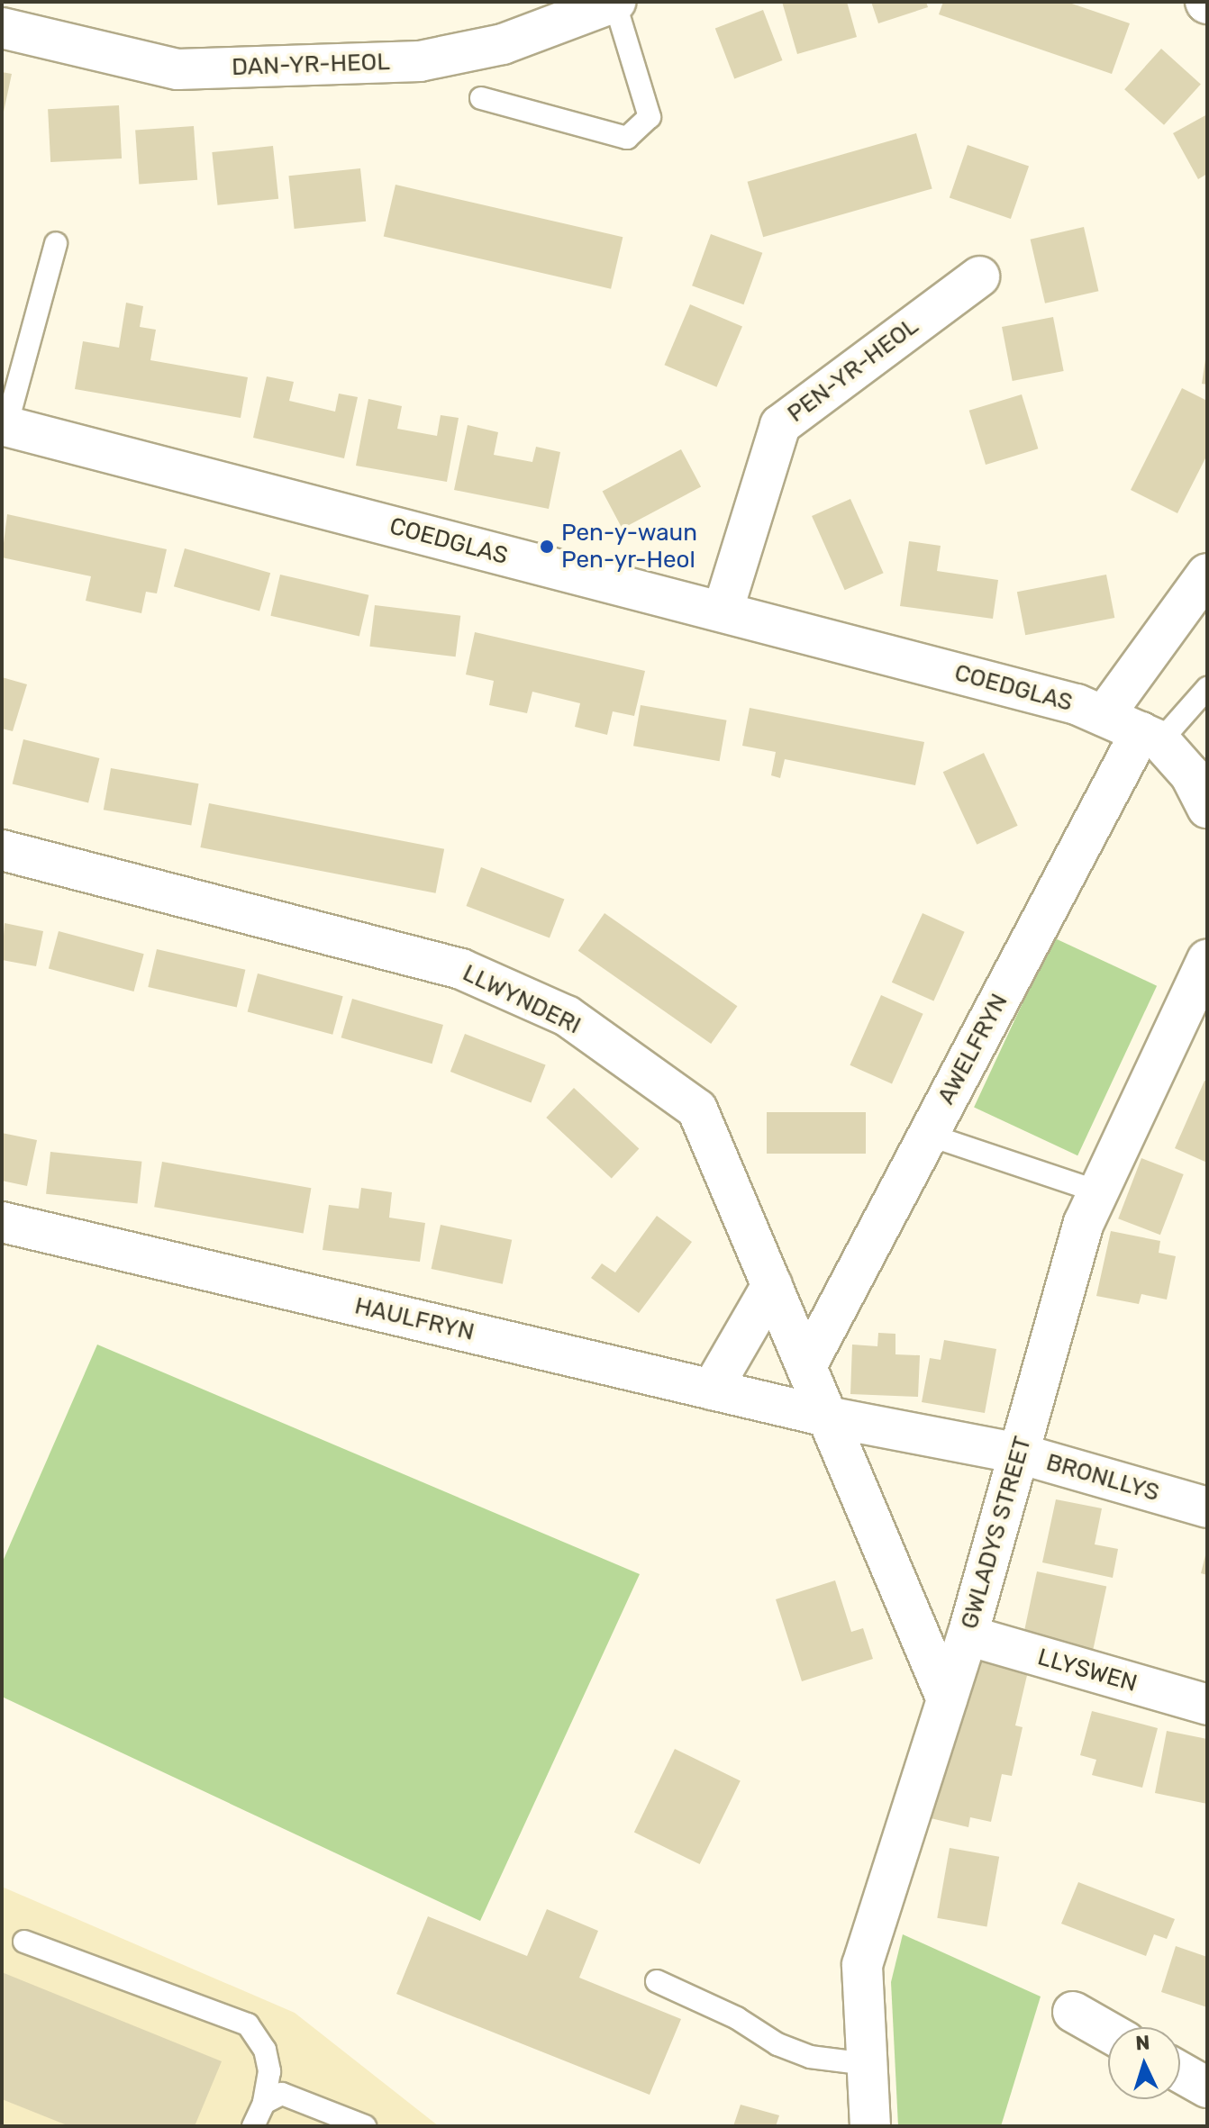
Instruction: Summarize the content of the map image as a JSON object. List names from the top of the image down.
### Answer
{
  "streets": {
    "street": [
      "DAN-YR-HEOL",
      "PEN-YR-HEOL",
      "COEDGLAS",
      "LLWYNDERI",
      "AWELFRYN",
      "HAULFRYN",
      "BRONLLYS",
      "GWLADYS STREET",
      "LLYSWEN"
    ]
  },
  "crossings": [
    ["PEN-YR-HEOL", "COEDGLAS"],
    ["LLWYNDERI", "AWELFRYN"],
    ["LLWYNDERI", "HAULFRYN"],
    ["LLWYNDERI", "BRONLLYS"],
    ["LLWYNDERI", "GWLADYS STREET"],
    ["HAULFRYN", "BRONLLYS"],
    ["BRONLLYS", "GWLADYS STREET"],
    ["GWLADYS STREET", "LLYSWEN"]
  ],
  "places": ["Pen-y-waun Pen-yr-Heol"],
  "north": "top"
}
